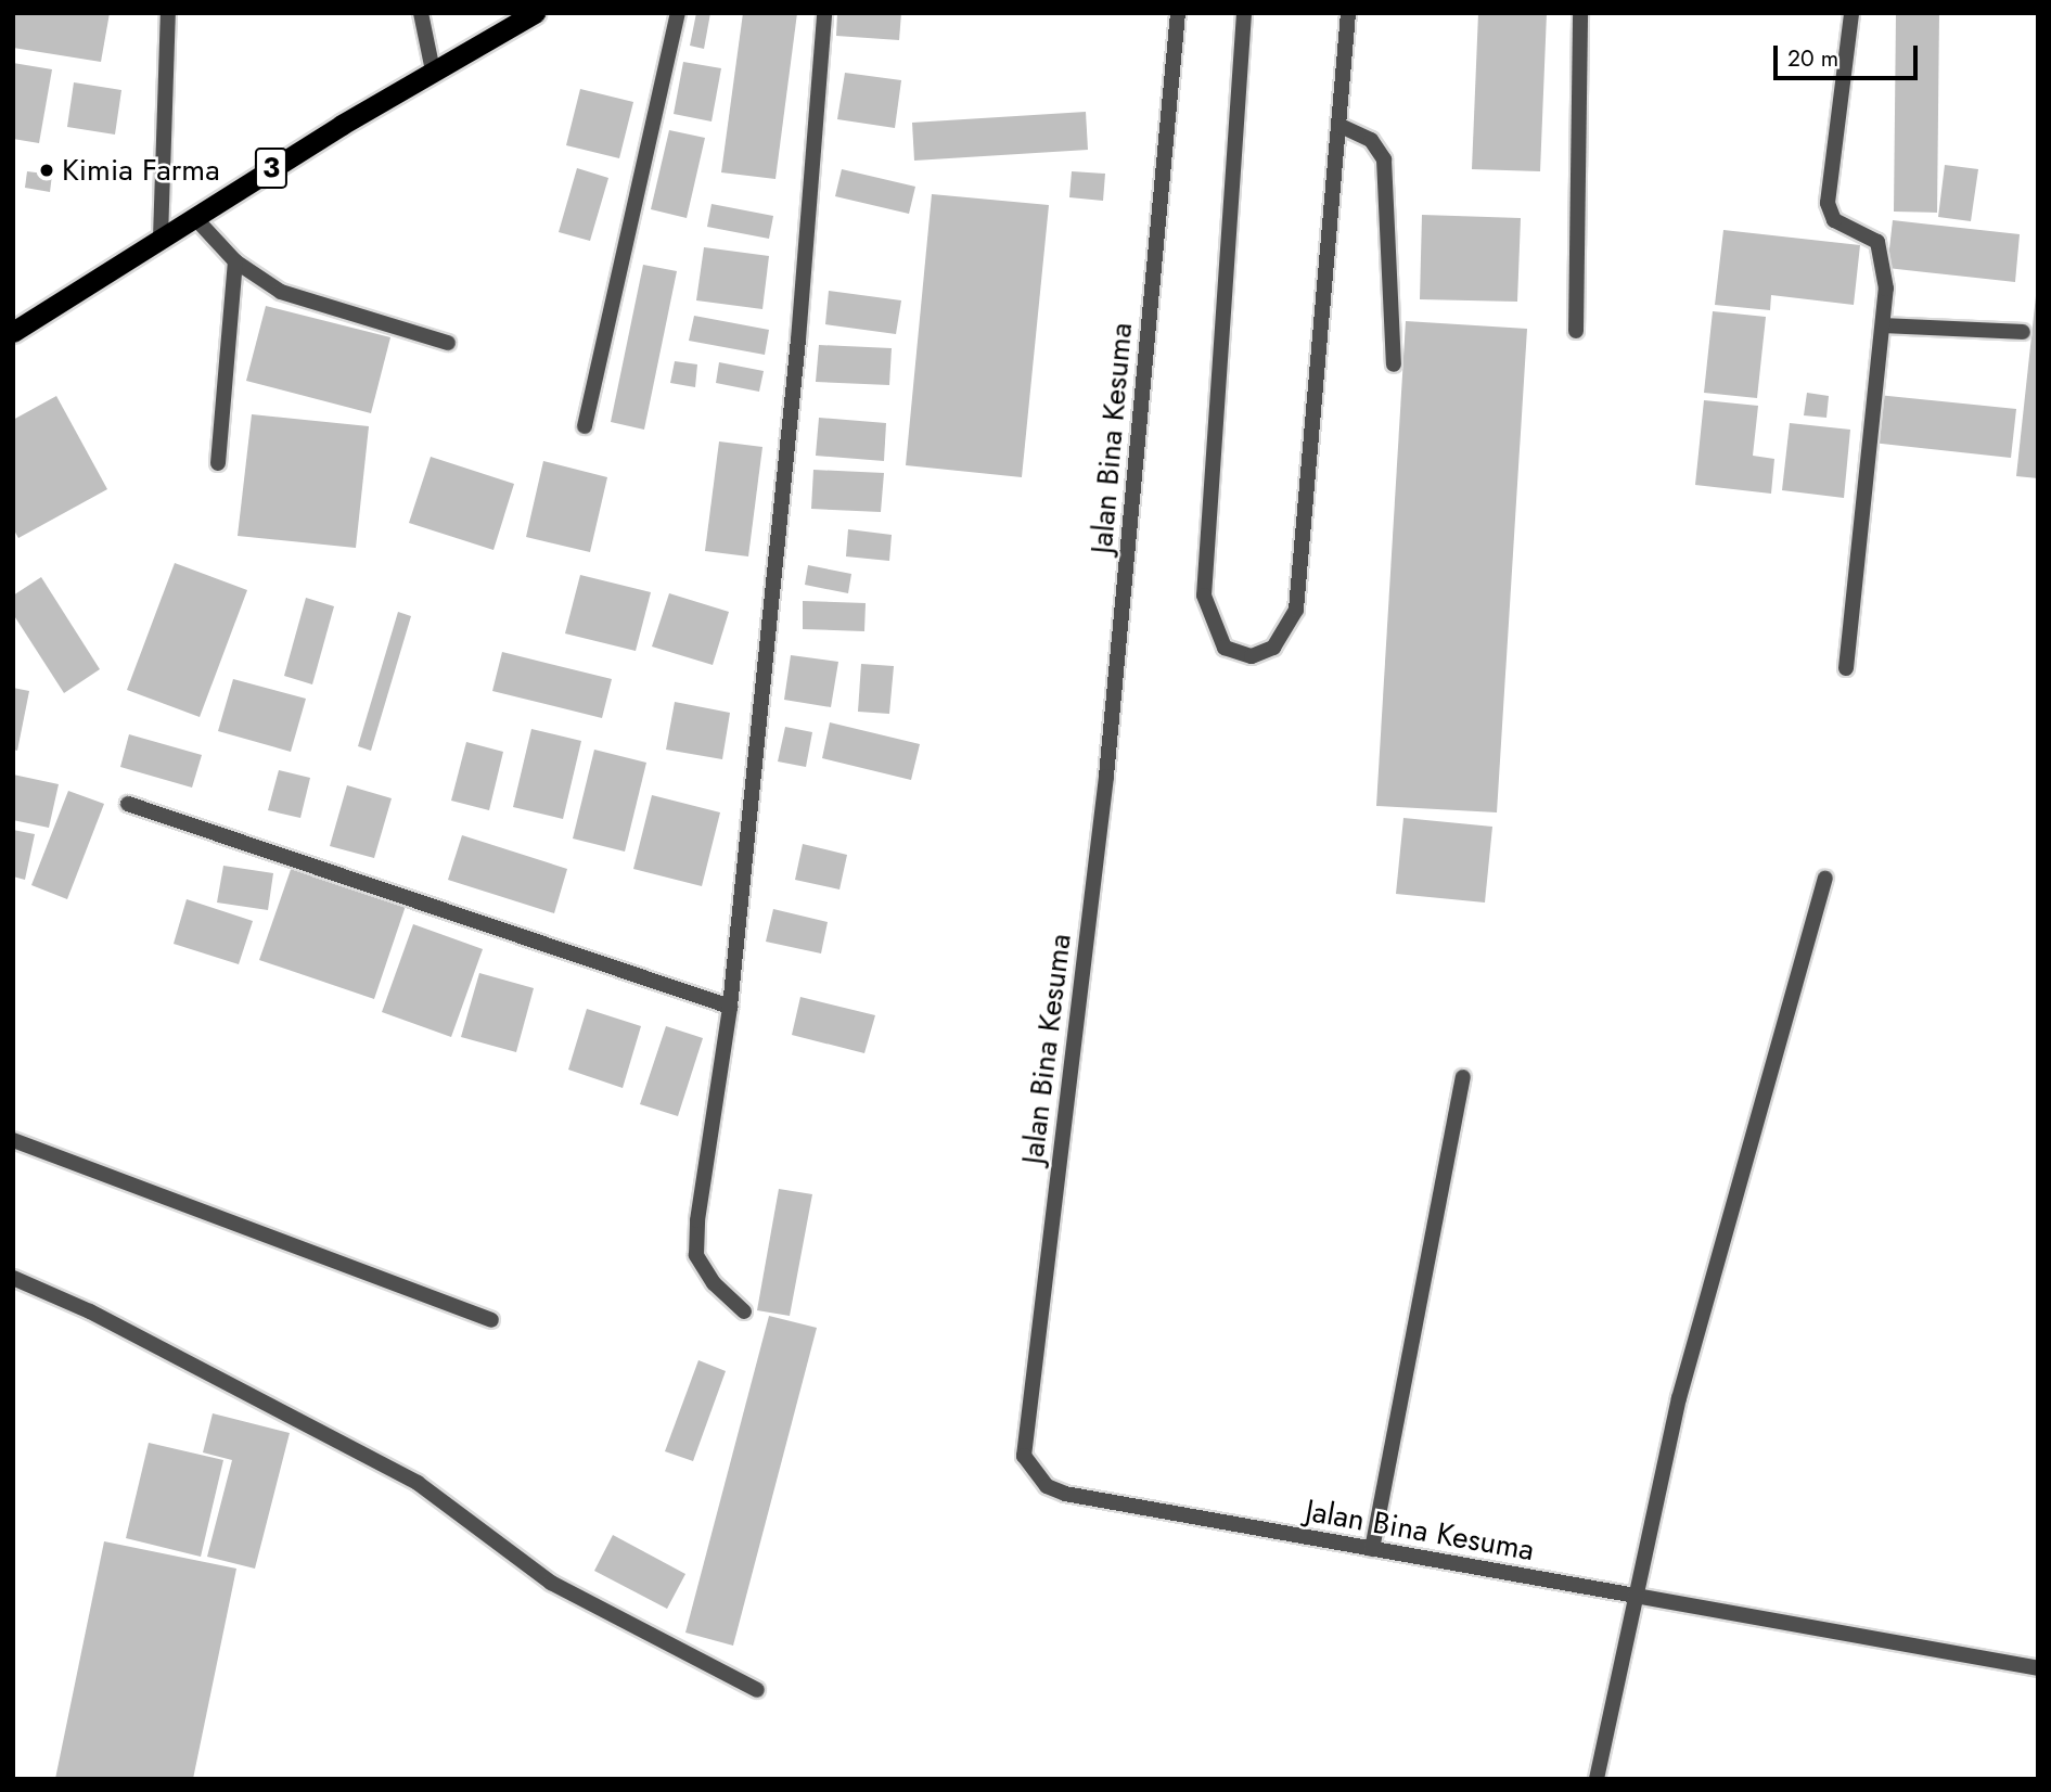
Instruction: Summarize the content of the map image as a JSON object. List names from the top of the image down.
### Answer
{
  "streets": {
    "highway": ["3"],
    "street": ["Jalan Bina Kesuma"]
  },
  "places": ["Kimia Farma"],
  "scale_bar": "20 m"
}
